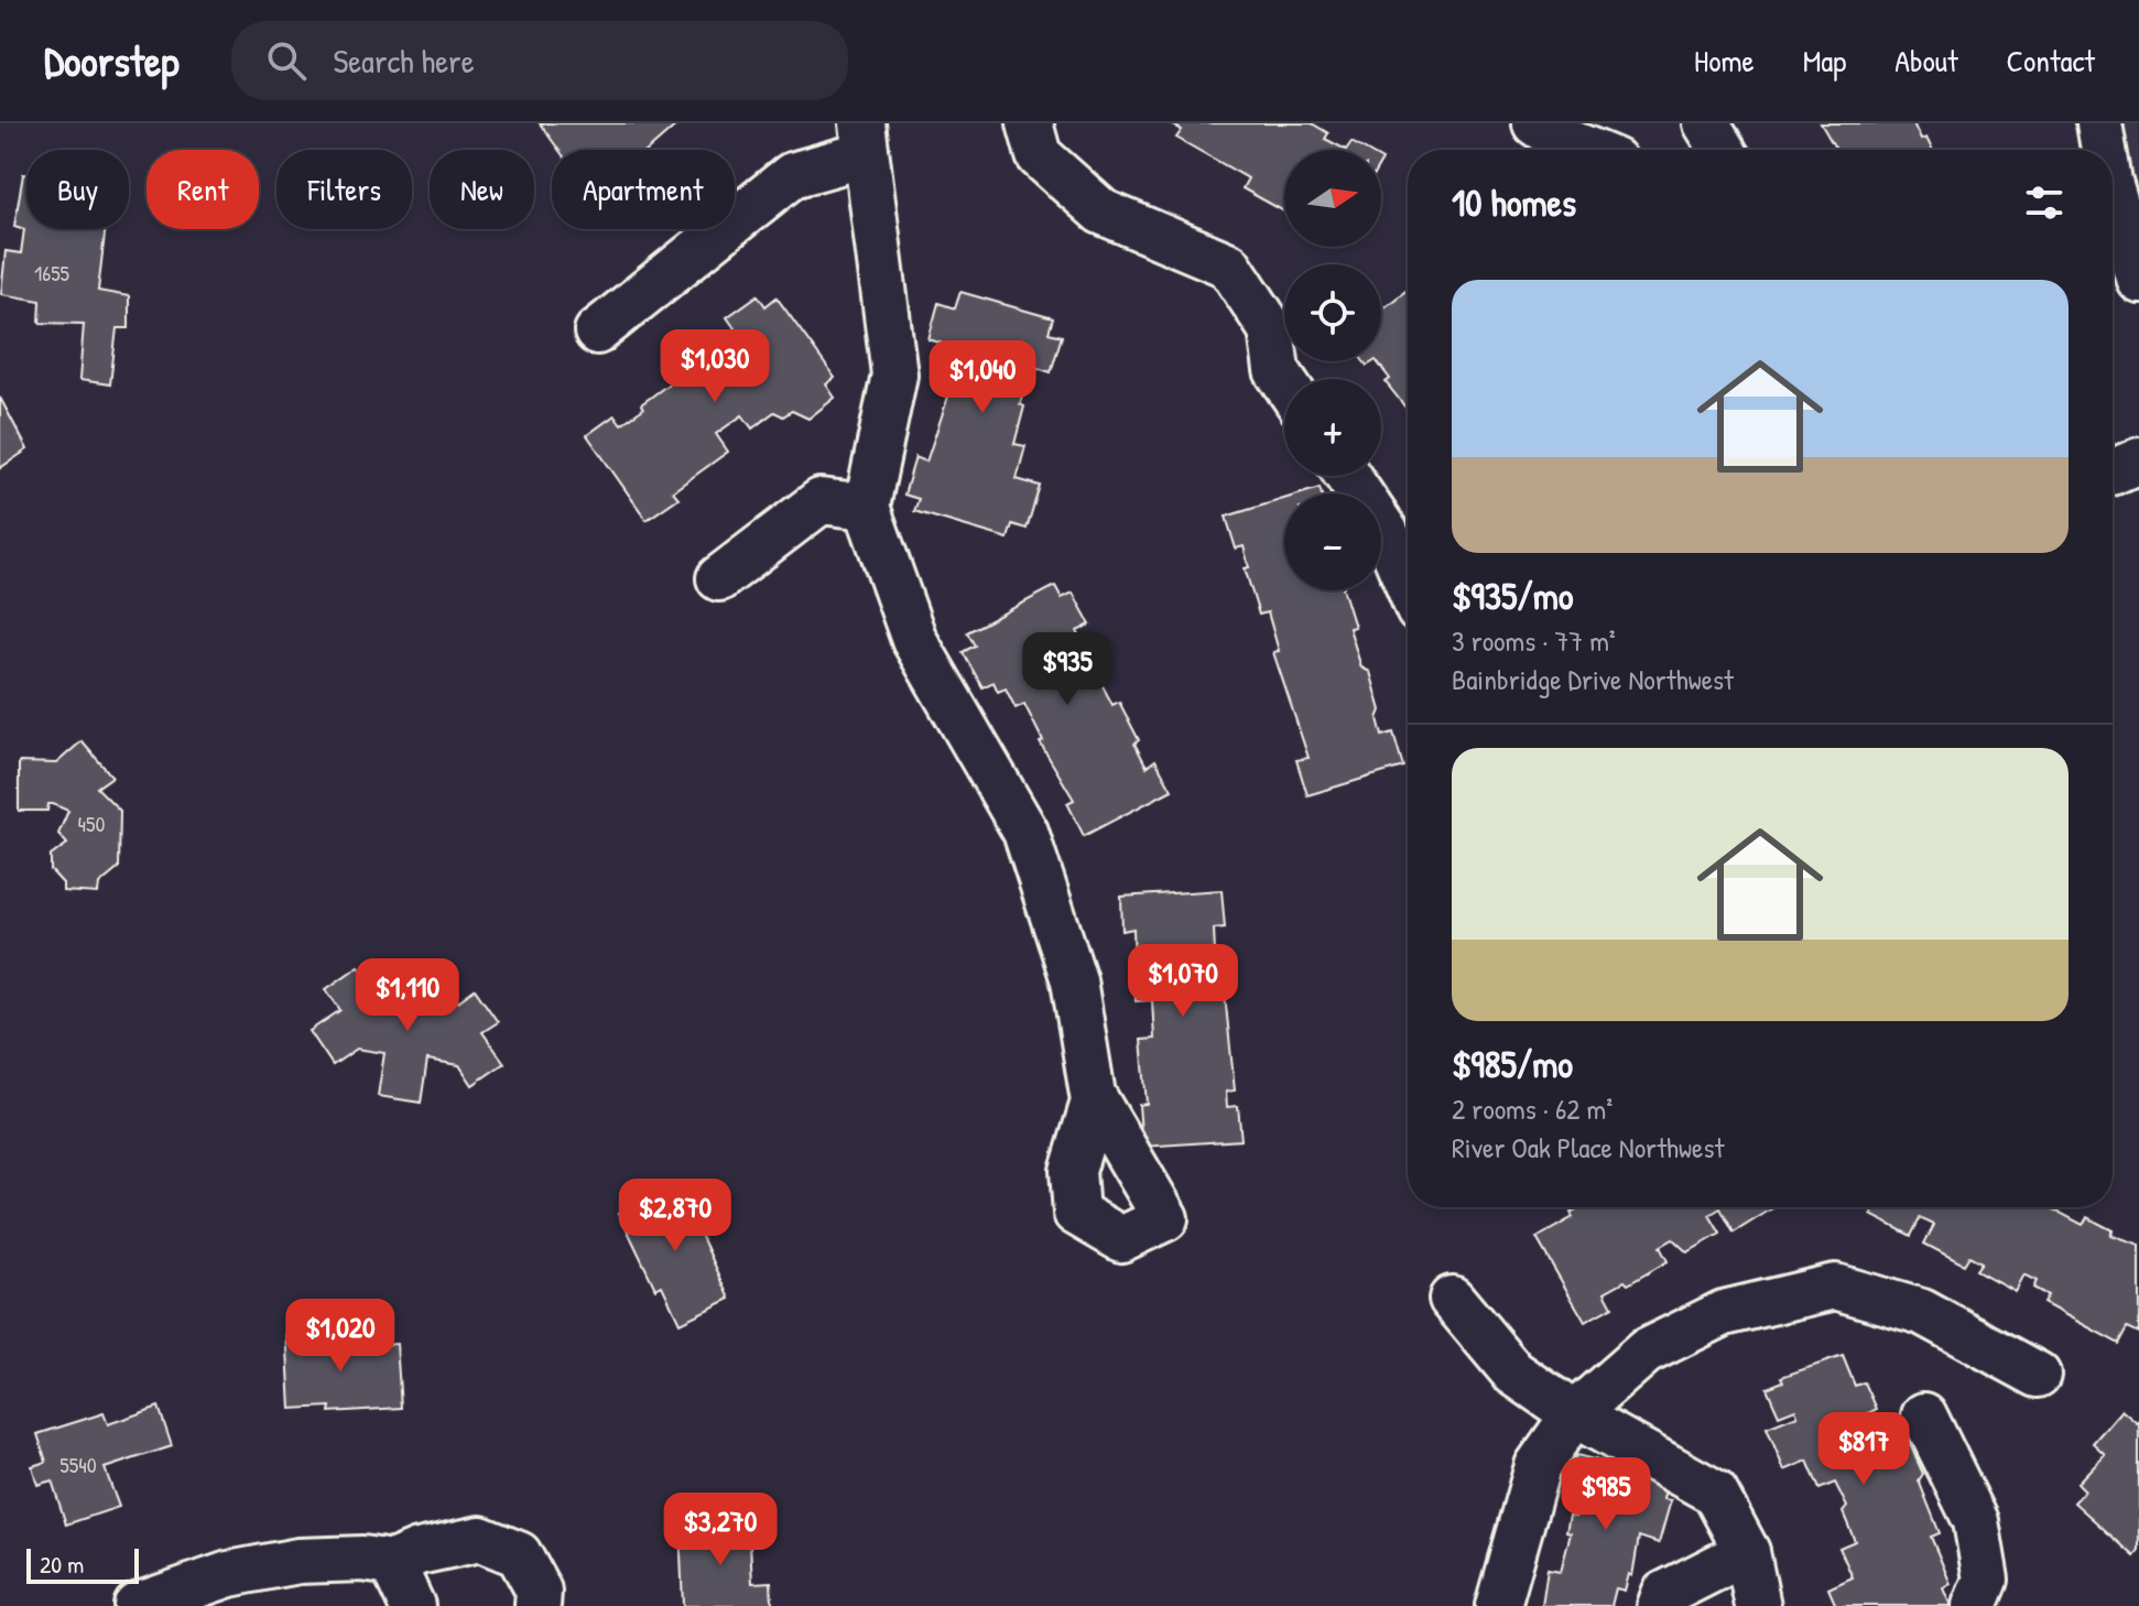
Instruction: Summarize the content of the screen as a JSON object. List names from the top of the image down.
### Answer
{
  "house_numbers": ["1655", "450", "5540"],
  "scale_bar": "20 m",
  "north": "right",
  "page": {
    "header": "Doorstep",
    "search": "Search here",
    "nav": [
      "Home",
      "Map",
      "About",
      "Contact"
    ],
    "map_buttons": ["+", "−"],
    "chip": [
      "Buy",
      "Rent",
      "Filters",
      "New",
      "Apartment"
    ],
    "heading": "10 homes",
    "list": [
      {
        "name": "$935/mo",
        "note": "3 rooms · 77 m² · Bainbridge Drive Northwest"
      },
      {
        "name": "$985/mo",
        "note": "2 rooms · 62 m² · River Oak Place Northwest"
      }
    ],
    "price": [
      "$1,030",
      "$1,040",
      "$935",
      "$1,070",
      "$1,110",
      "$2,870",
      "$1,020",
      "$817",
      "$985",
      "$3,270"
    ],
    "scale": "20 m"
  }
}
